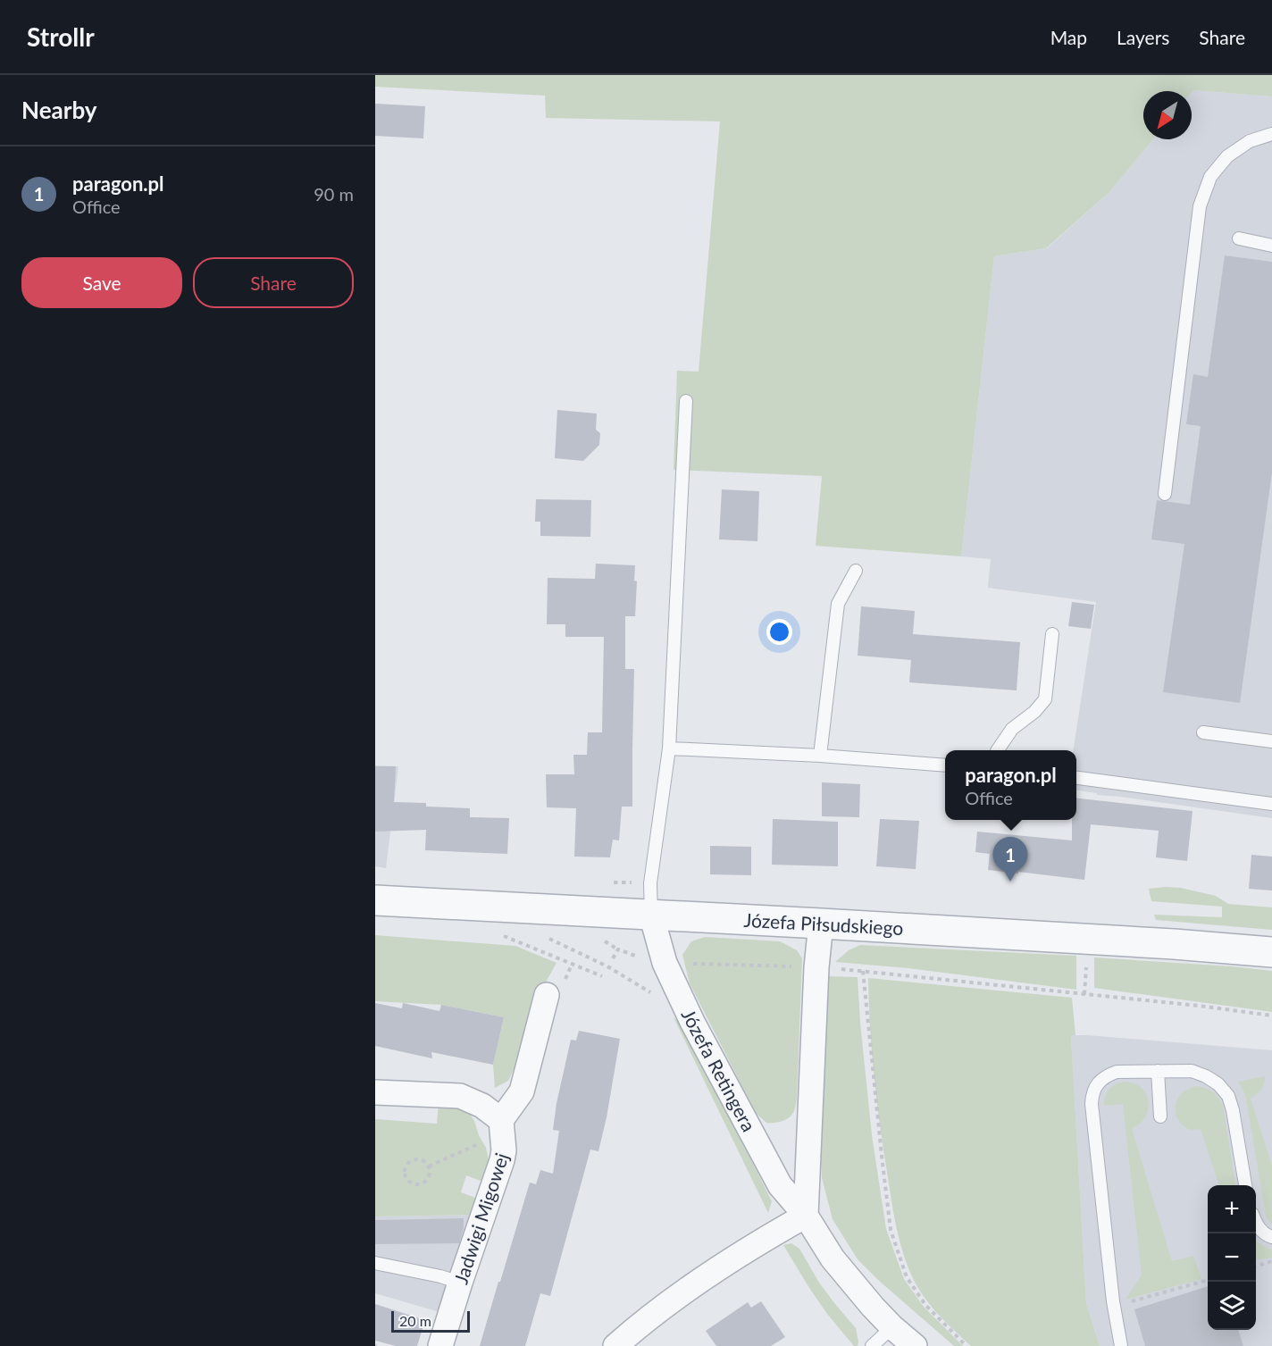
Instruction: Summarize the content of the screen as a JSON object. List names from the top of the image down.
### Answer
{
  "streets": {
    "street": ["Józefa Piłsudskiego", "Józefa Retingera", "Jadwigi Migowej"]
  },
  "crossings": [
    ["Józefa Piłsudskiego", "Józefa Retingera"]
  ],
  "scale_bar": "20 m",
  "north": "bottom left",
  "page": {
    "header": "Strollr",
    "nav": ["Map", "Layers", "Share"],
    "heading": "Nearby",
    "list": [
      {
        "mark": "1",
        "name": "paragon.pl",
        "note": "Office",
        "value": "90 m"
      }
    ],
    "buttons": ["Save", "Share"],
    "popup": ["paragon.pl", "Office"],
    "pins": "1",
    "map_buttons": ["+", "−"],
    "scale": "20 m"
  }
}
